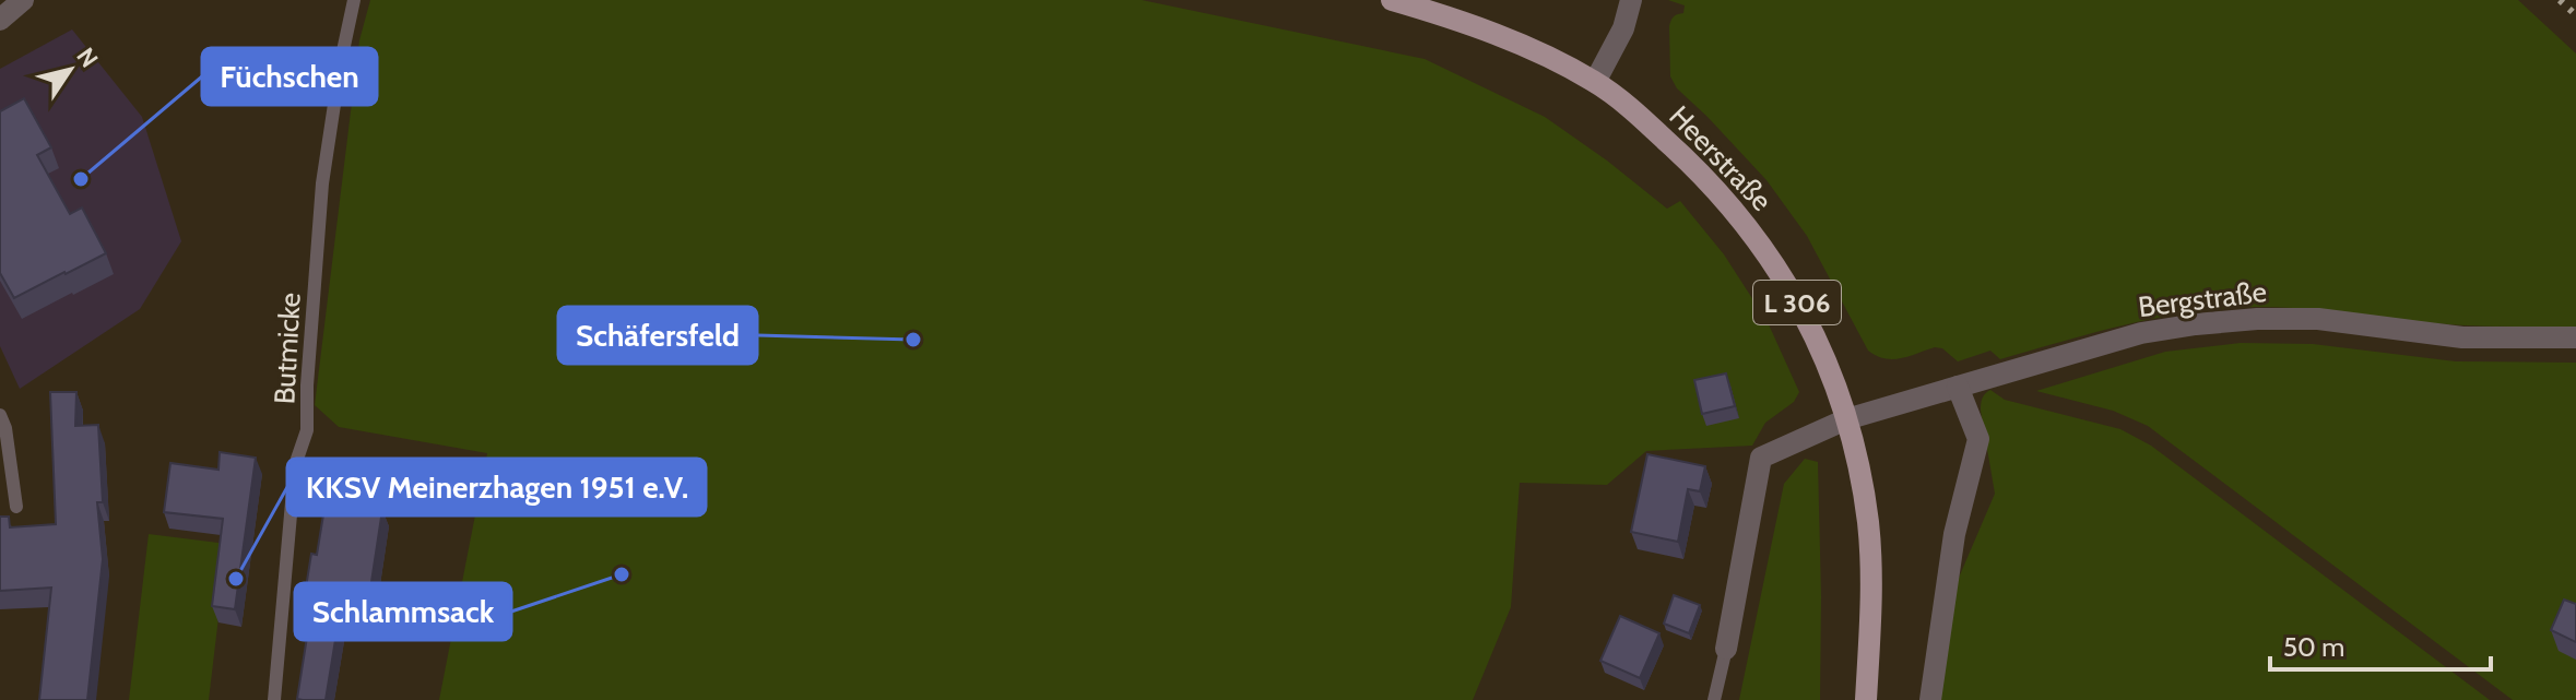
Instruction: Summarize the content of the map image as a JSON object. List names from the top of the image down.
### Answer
{
  "streets": {
    "main road": ["Heerstraße", "L 306"],
    "street": ["Bergstraße"],
    "lane": ["Butmicke"]
  },
  "crossings": [
    ["Heerstraße", "Bergstraße"],
    ["Heerstraße", "L 306"]
  ],
  "places": [
    "Füchschen",
    "Schäfersfeld",
    "Schlammsack",
    "KKSV Meinerzhagen 1951 e.V."
  ],
  "scale_bar": "50 m",
  "north": "top right"
}
